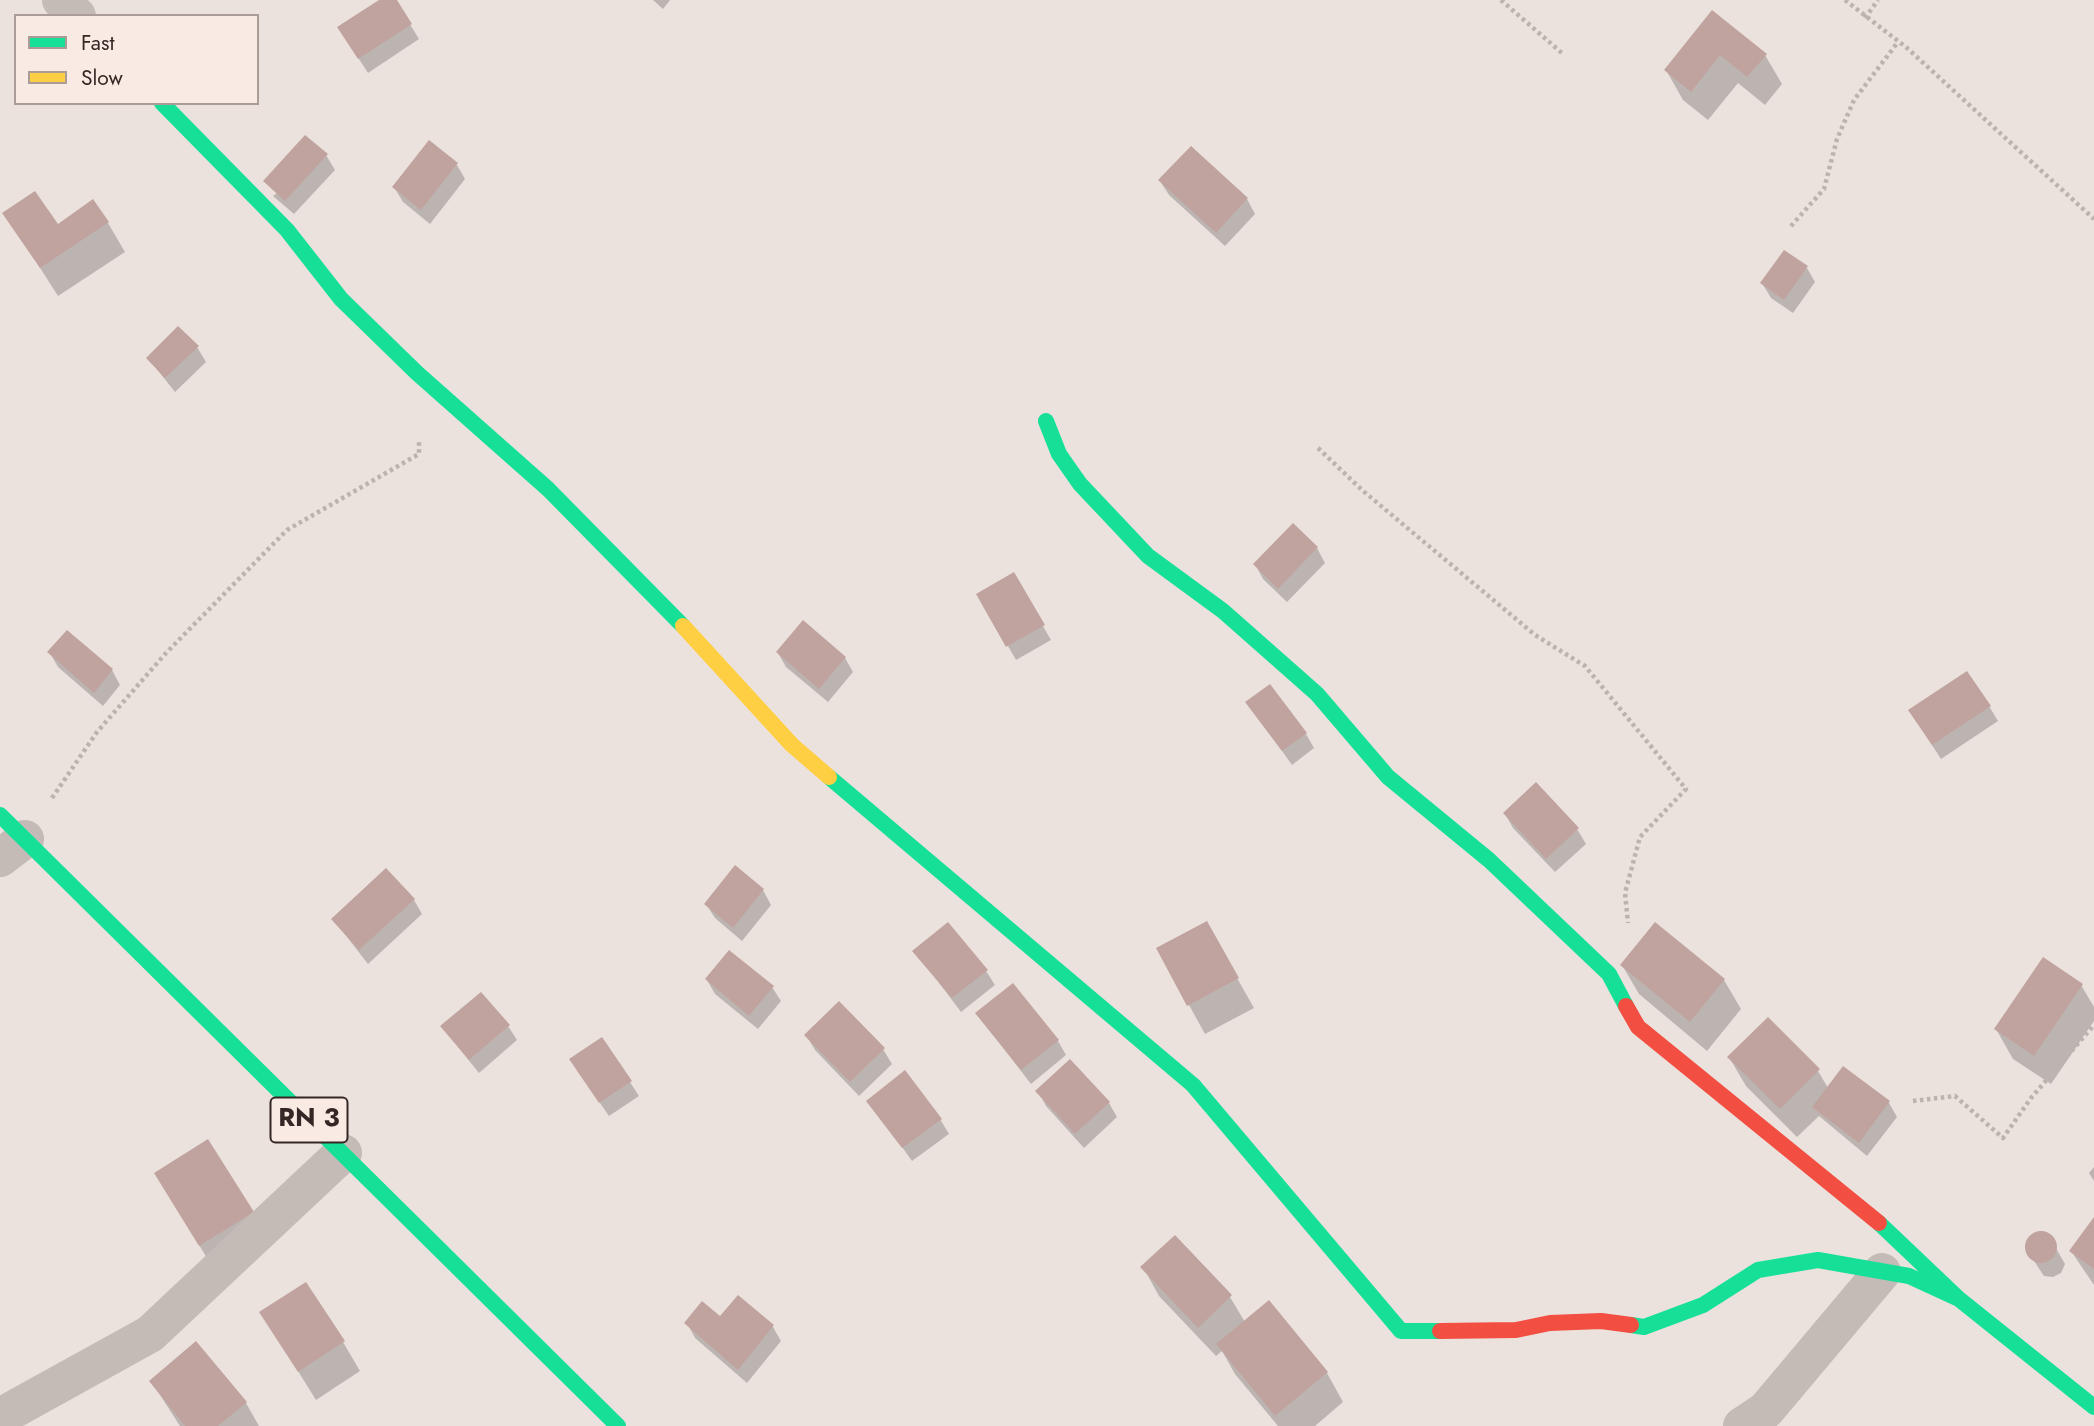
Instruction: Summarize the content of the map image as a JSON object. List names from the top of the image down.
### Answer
{
  "streets": {
    "main road": ["RN 3"]
  },
  "legend": ["Fast", "Slow"]
}
